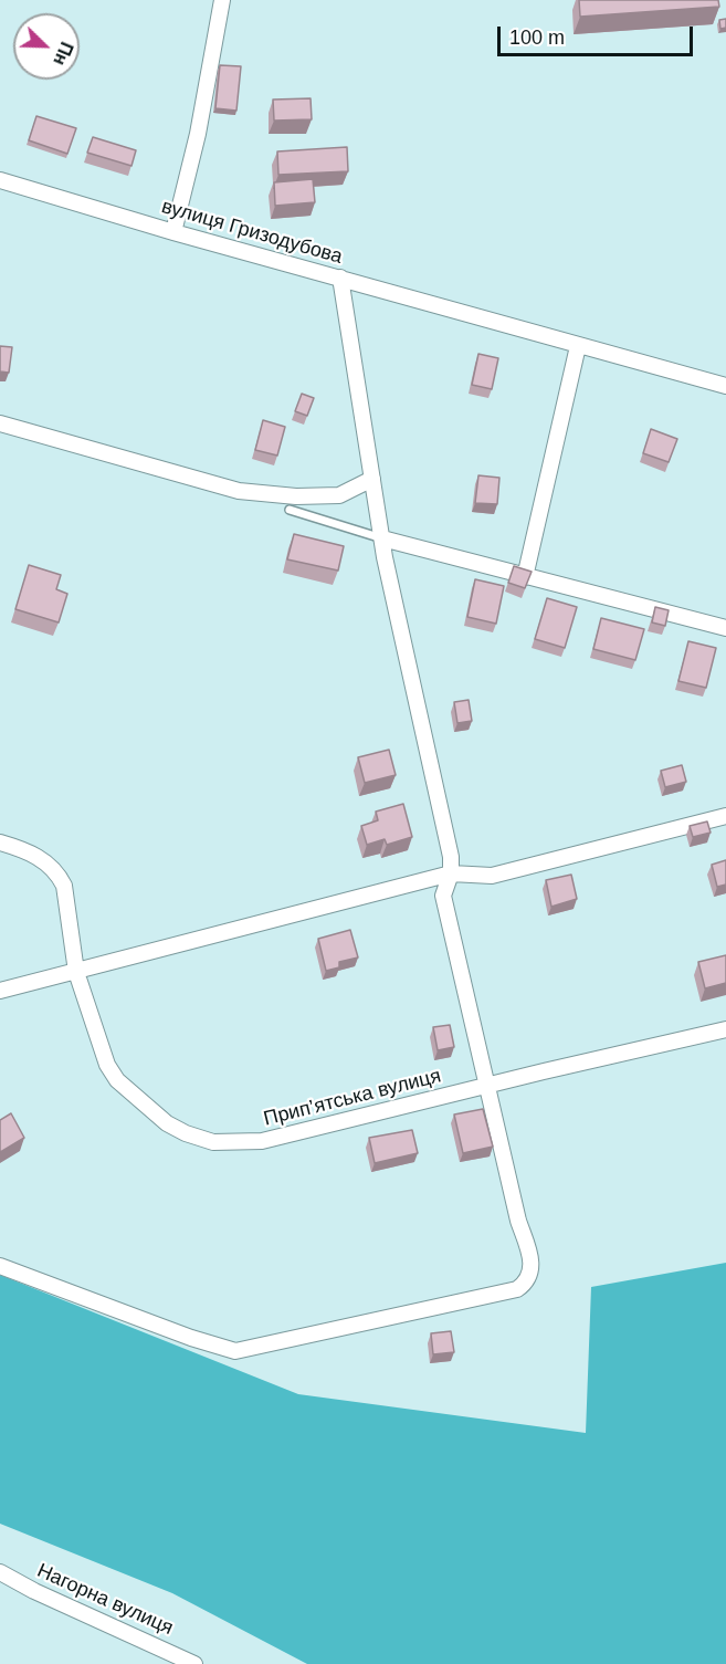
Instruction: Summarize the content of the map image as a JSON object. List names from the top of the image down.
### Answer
{
  "streets": {
    "street": ["вулиця Гризодубова", "Прип’ятська вулиця", "Нагорна вулиця"]
  },
  "scale_bar": "100 m",
  "north": "bottom right"
}
